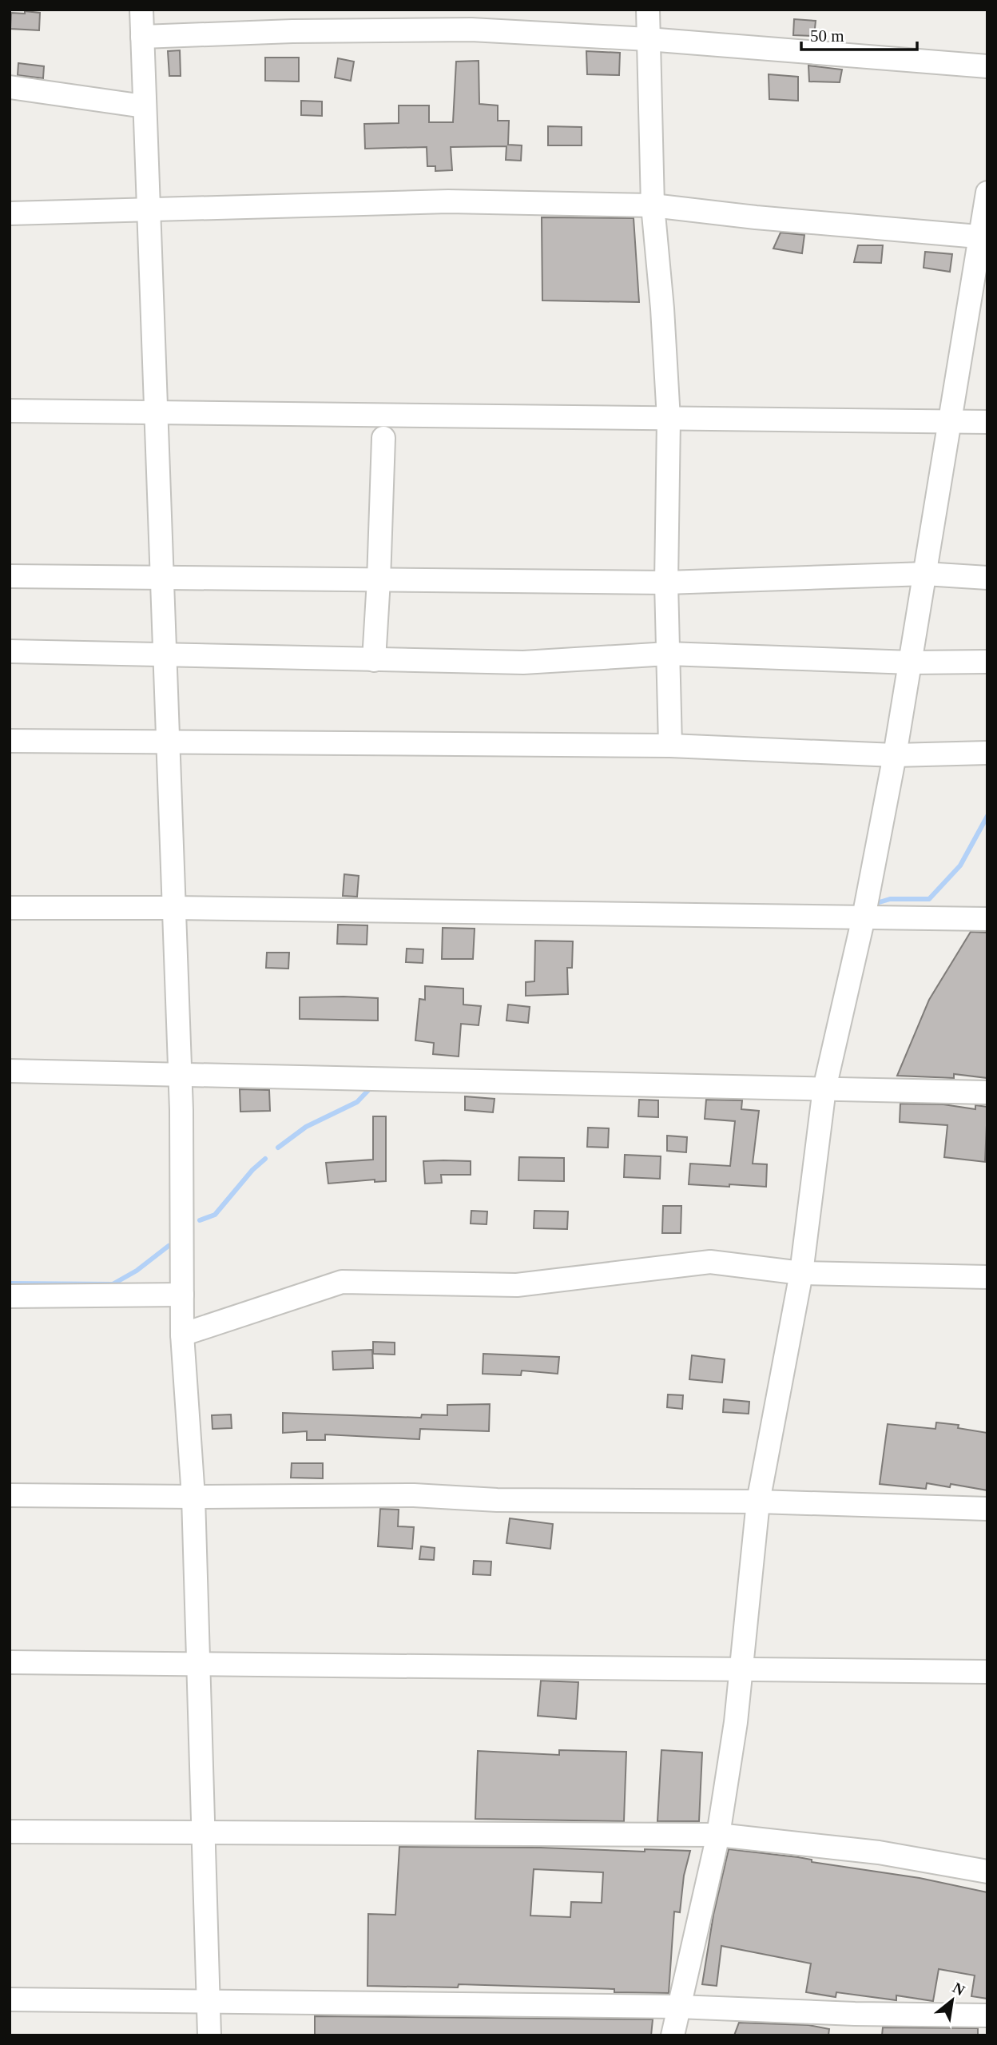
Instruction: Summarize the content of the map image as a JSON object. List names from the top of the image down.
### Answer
{
  "scale_bar": "50 m",
  "north": "top right"
}
